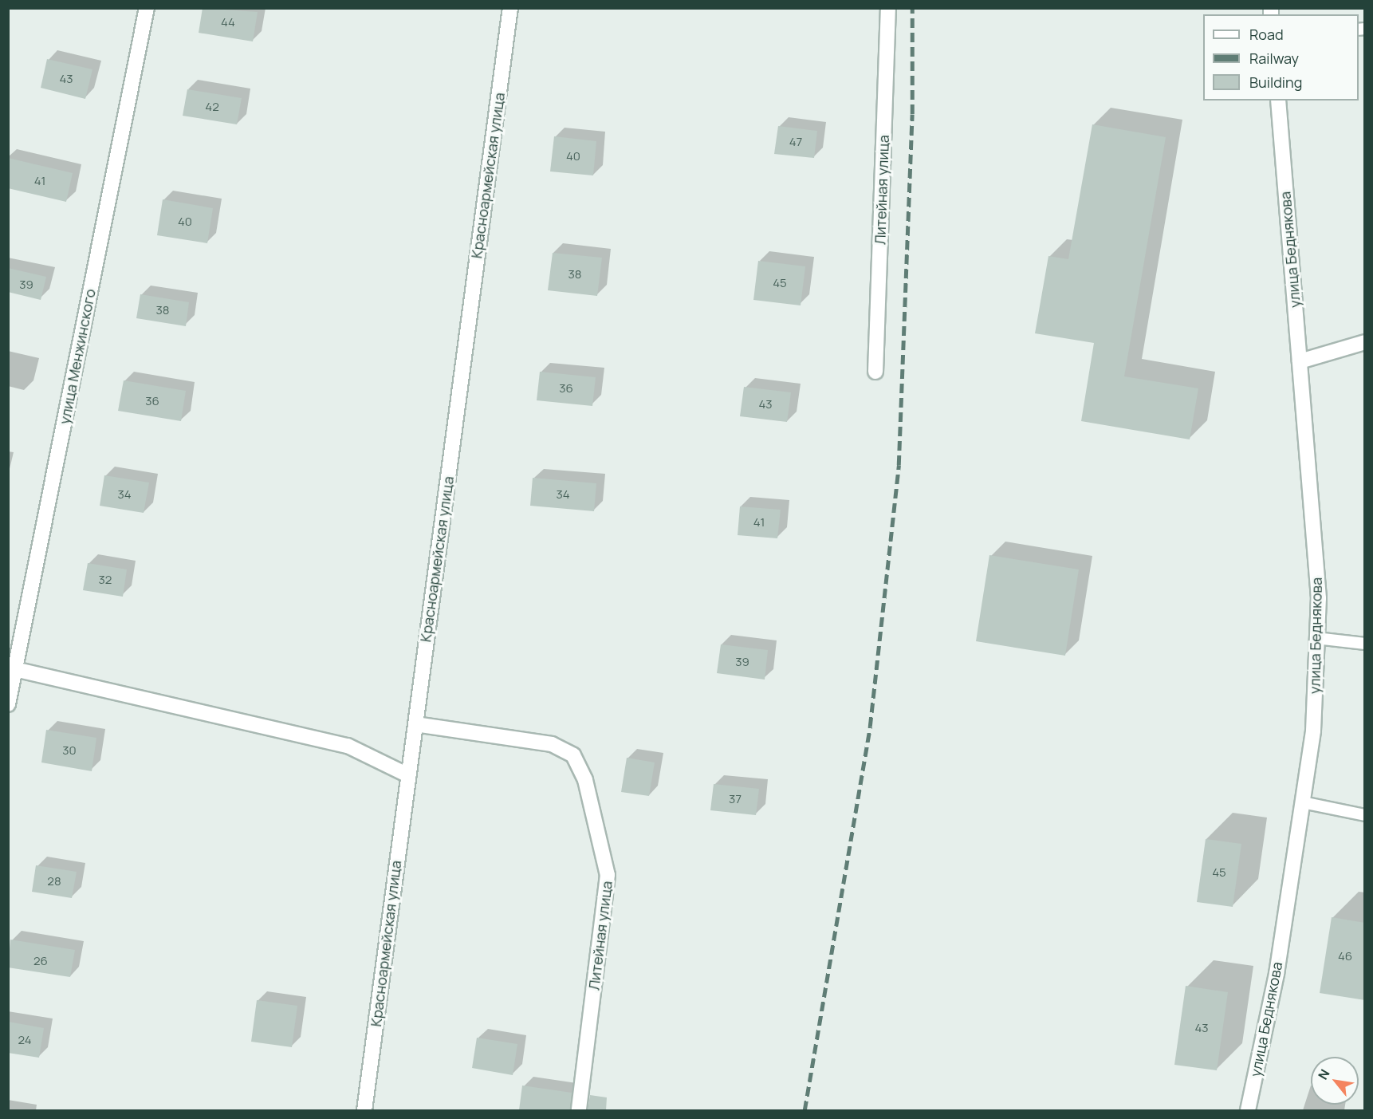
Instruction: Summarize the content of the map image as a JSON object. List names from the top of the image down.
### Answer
{
  "streets": {
    "street": [
      "Красноармейская улица",
      "Литейная улица",
      "улица Беднякова",
      "улица Менжинского"
    ]
  },
  "crossings": [
    ["Красноармейская улица", "Литейная улица"]
  ],
  "house_numbers": [
    "44",
    "43",
    "42",
    "47",
    "40",
    "41",
    "40",
    "38",
    "45",
    "39",
    "38",
    "36",
    "36",
    "43",
    "34",
    "34",
    "41",
    "32",
    "39",
    "30",
    "37",
    "45",
    "28",
    "46",
    "26",
    "43",
    "24"
  ],
  "legend": ["Road", "Railway", "Building"],
  "north": "top left"
}
